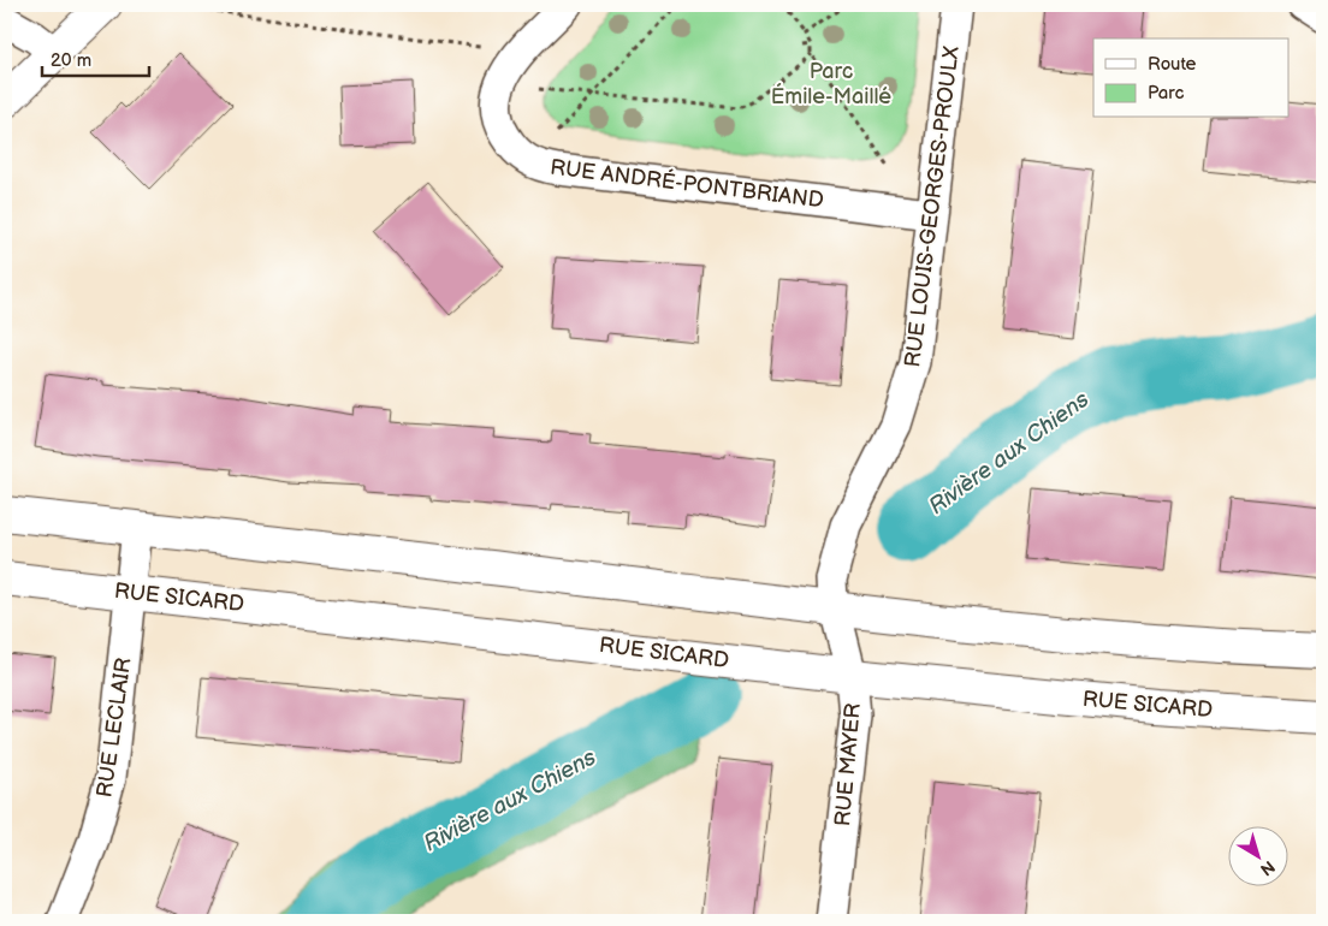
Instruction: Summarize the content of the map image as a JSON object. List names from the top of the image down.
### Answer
{
  "streets": {
    "street": [
      "RUE ANDRÉ-PONTBRIAND",
      "RUE LOUIS-GEORGES-PROULX",
      "RUE SICARD",
      "RUE LECLAIR",
      "RUE MAYER"
    ]
  },
  "crossings": [
    ["RUE ANDRÉ-PONTBRIAND", "RUE LOUIS-GEORGES-PROULX"],
    ["RUE LOUIS-GEORGES-PROULX", "RUE MAYER"],
    ["RUE SICARD", "RUE LECLAIR"],
    ["RUE SICARD", "RUE MAYER"]
  ],
  "water": ["Rivière aux Chiens"],
  "parks": ["Parc Émile-Maillé"],
  "legend": ["Route", "Parc"],
  "scale_bar": "20 m",
  "north": "bottom right"
}
